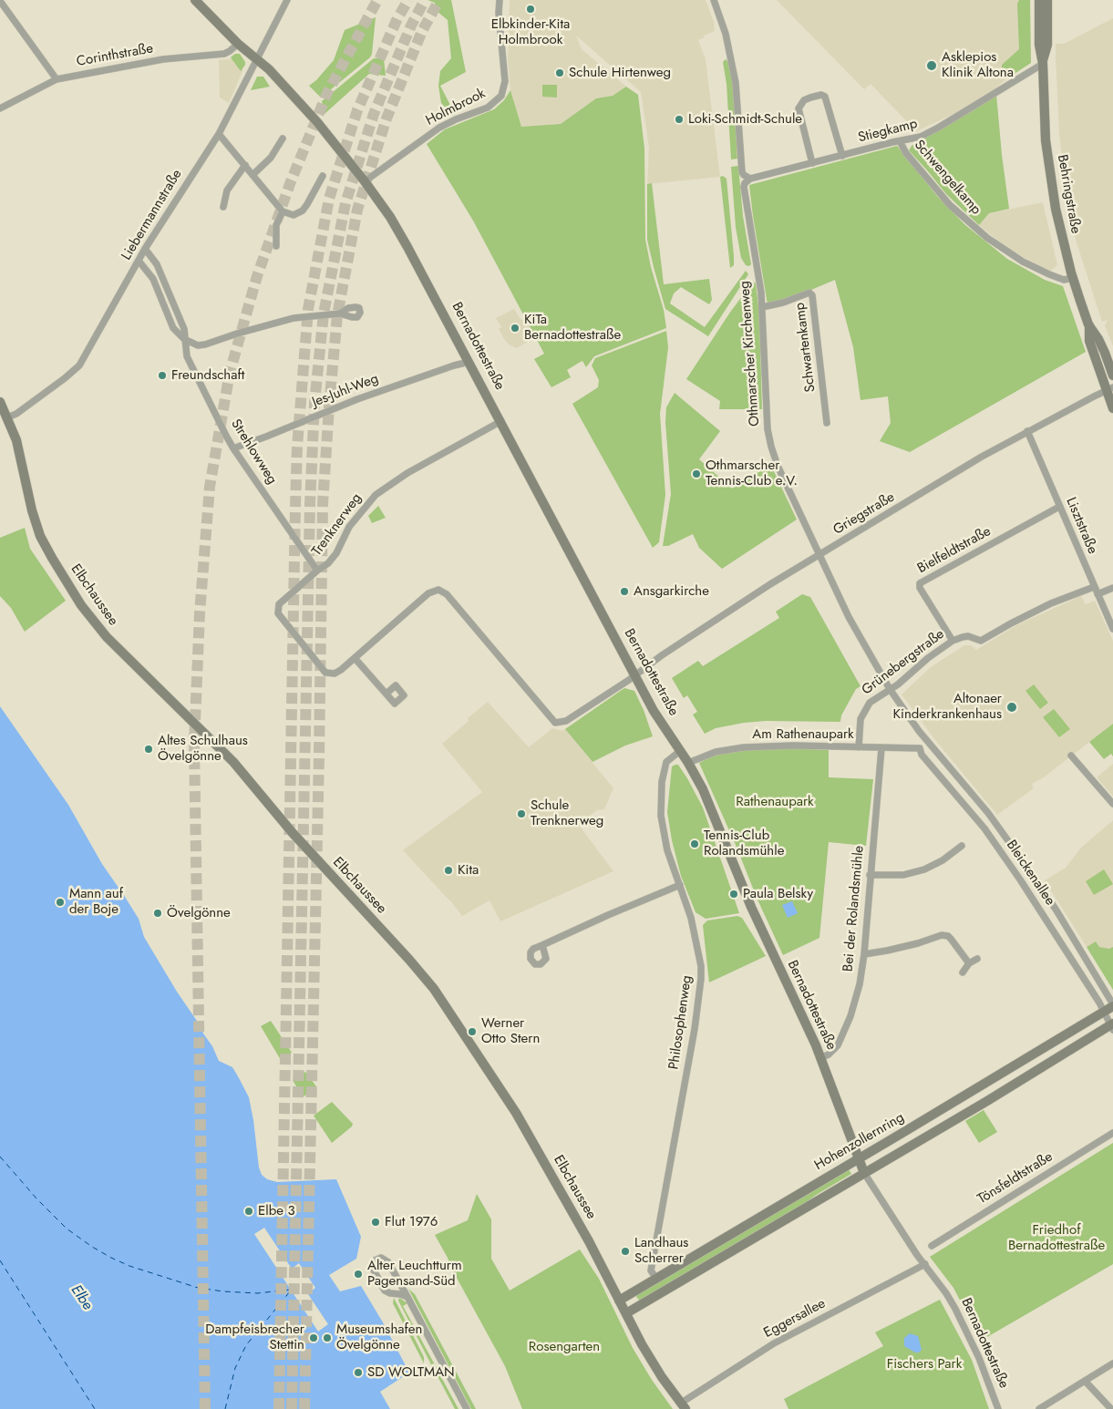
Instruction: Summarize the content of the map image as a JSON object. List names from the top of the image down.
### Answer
{
  "streets": {
    "main road": [
      "Behringstraße",
      "Bernadottestraße",
      "Elbchaussee",
      "Hohenzollernring"
    ],
    "street": [
      "Corinthstraße",
      "Holmbrook",
      "Stiegkamp",
      "Schwengelkamp",
      "Liebermannstraße",
      "Schwartenkamp",
      "Othmarscher Kirchenweg",
      "Jes-Juhl-Weg",
      "Strehlowweg",
      "Griegstraße",
      "Trenknerweg",
      "Lisztstraße",
      "Bielfeldtstraße",
      "Grünebergstraße",
      "Am Rathenaupark",
      "Bleickenallee",
      "Bei der Rolandsmühle",
      "Philosophenweg",
      "Tönsfeldtstraße",
      "Eggersallee"
    ]
  },
  "crossings": [
    ["Corinthstraße", "Bernadottestraße"],
    ["Holmbrook", "Bernadottestraße"],
    ["Stiegkamp", "Schwengelkamp"],
    ["Stiegkamp", "Behringstraße"],
    ["Stiegkamp", "Othmarscher Kirchenweg"],
    ["Schwengelkamp", "Behringstraße"],
    ["Behringstraße", "Griegstraße"],
    ["Liebermannstraße", "Bernadottestraße"],
    ["Liebermannstraße", "Strehlowweg"],
    ["Liebermannstraße", "Elbchaussee"],
    ["Bernadottestraße", "Jes-Juhl-Weg"],
    ["Bernadottestraße", "Griegstraße"],
    ["Bernadottestraße", "Trenknerweg"],
    ["Bernadottestraße", "Am Rathenaupark"],
    ["Bernadottestraße", "Bei der Rolandsmühle"],
    ["Bernadottestraße", "Philosophenweg"],
    ["Bernadottestraße", "Hohenzollernring"],
    ["Bernadottestraße", "Eggersallee"],
    ["Schwartenkamp", "Othmarscher Kirchenweg"],
    ["Othmarscher Kirchenweg", "Griegstraße"],
    ["Othmarscher Kirchenweg", "Grünebergstraße"],
    ["Othmarscher Kirchenweg", "Bleickenallee"],
    ["Jes-Juhl-Weg", "Strehlowweg"],
    ["Strehlowweg", "Trenknerweg"],
    ["Griegstraße", "Trenknerweg"],
    ["Griegstraße", "Lisztstraße"],
    ["Lisztstraße", "Bielfeldtstraße"],
    ["Lisztstraße", "Grünebergstraße"],
    ["Bielfeldtstraße", "Grünebergstraße"],
    ["Elbchaussee", "Hohenzollernring"],
    ["Elbchaussee", "Eggersallee"],
    ["Grünebergstraße", "Am Rathenaupark"],
    ["Grünebergstraße", "Bleickenallee"],
    ["Am Rathenaupark", "Bleickenallee"],
    ["Am Rathenaupark", "Bei der Rolandsmühle"],
    ["Bleickenallee", "Hohenzollernring"],
    ["Philosophenweg", "Hohenzollernring"]
  ],
  "water": ["Elbe"],
  "parks": [
    "Rathenaupark",
    "Friedhof Bernadottestraße",
    "Rosengarten",
    "Fischers Park"
  ],
  "places": [
    "Elbkinder-Kita Holmbrook",
    "Asklepios Klinik Altona",
    "Schule Hirtenweg",
    "Loki-Schmidt-Schule",
    "KiTa Bernadottestraße",
    "Freundschaft",
    "Othmarscher Tennis-Club e.V.",
    "Ansgarkirche",
    "Altonaer Kinderkrankenhaus",
    "Altes Schulhaus Övelgönne",
    "Schule Trenknerweg",
    "Tennis-Club Rolandsmühle",
    "Kita",
    "Paula Belsky",
    "Mann auf der Boje",
    "Övelgönne",
    "Werner Otto Stern",
    "Elbe 3",
    "Flut 1976",
    "Landhaus Scherrer",
    "Alter Leuchtturm Pagensand-Süd",
    "Dampfeisbrecher Stettin",
    "Museumshafen Övelgönne",
    "SD WOLTMAN"
  ]
}
